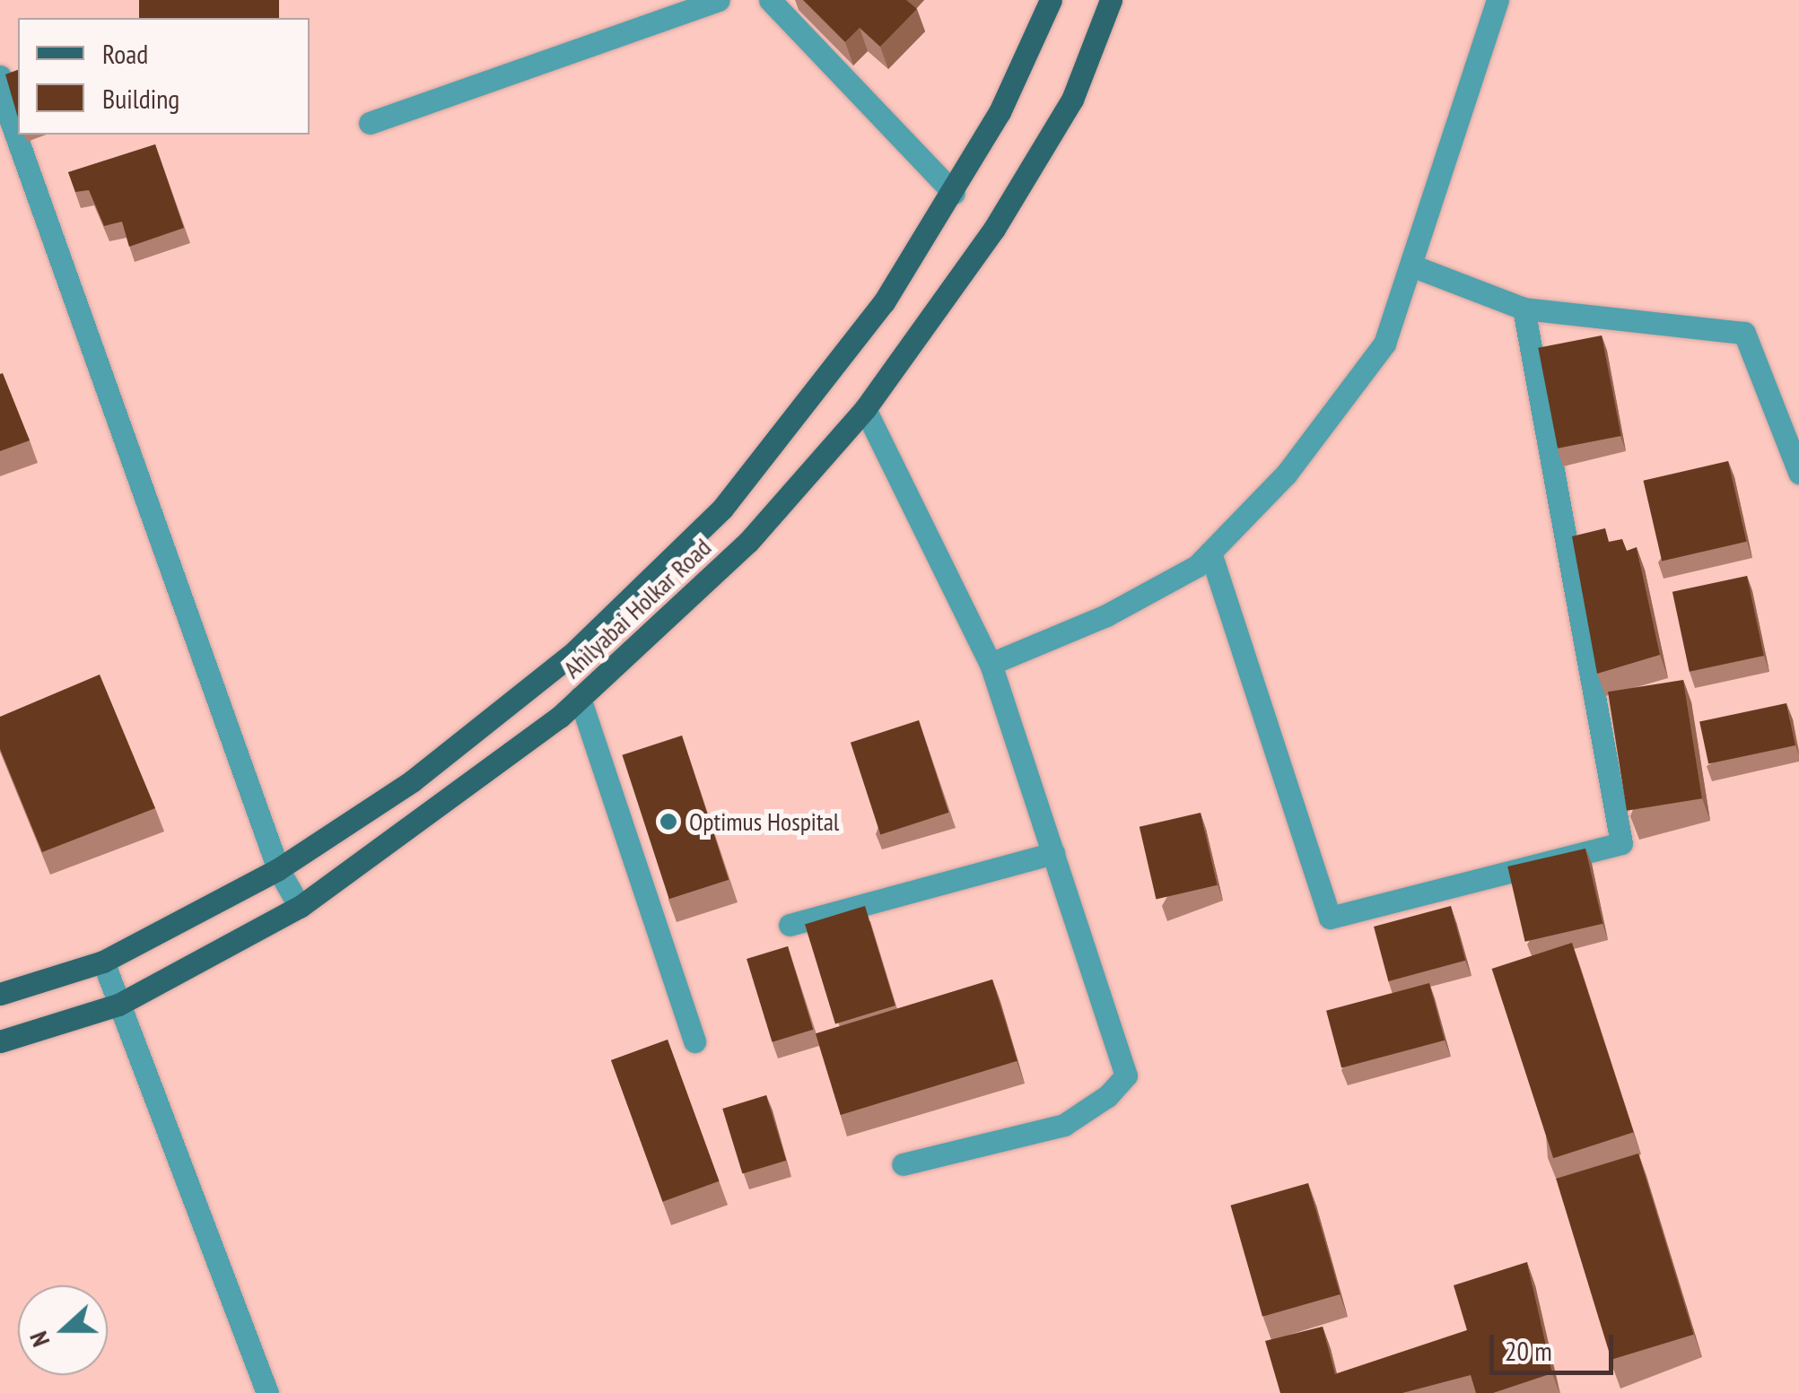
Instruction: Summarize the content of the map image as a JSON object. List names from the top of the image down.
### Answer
{
  "streets": {
    "main road": ["Ahilyabai Holkar Road"]
  },
  "places": ["Optimus Hospital"],
  "legend": ["Road", "Building"],
  "scale_bar": "20 m",
  "north": "left"
}
